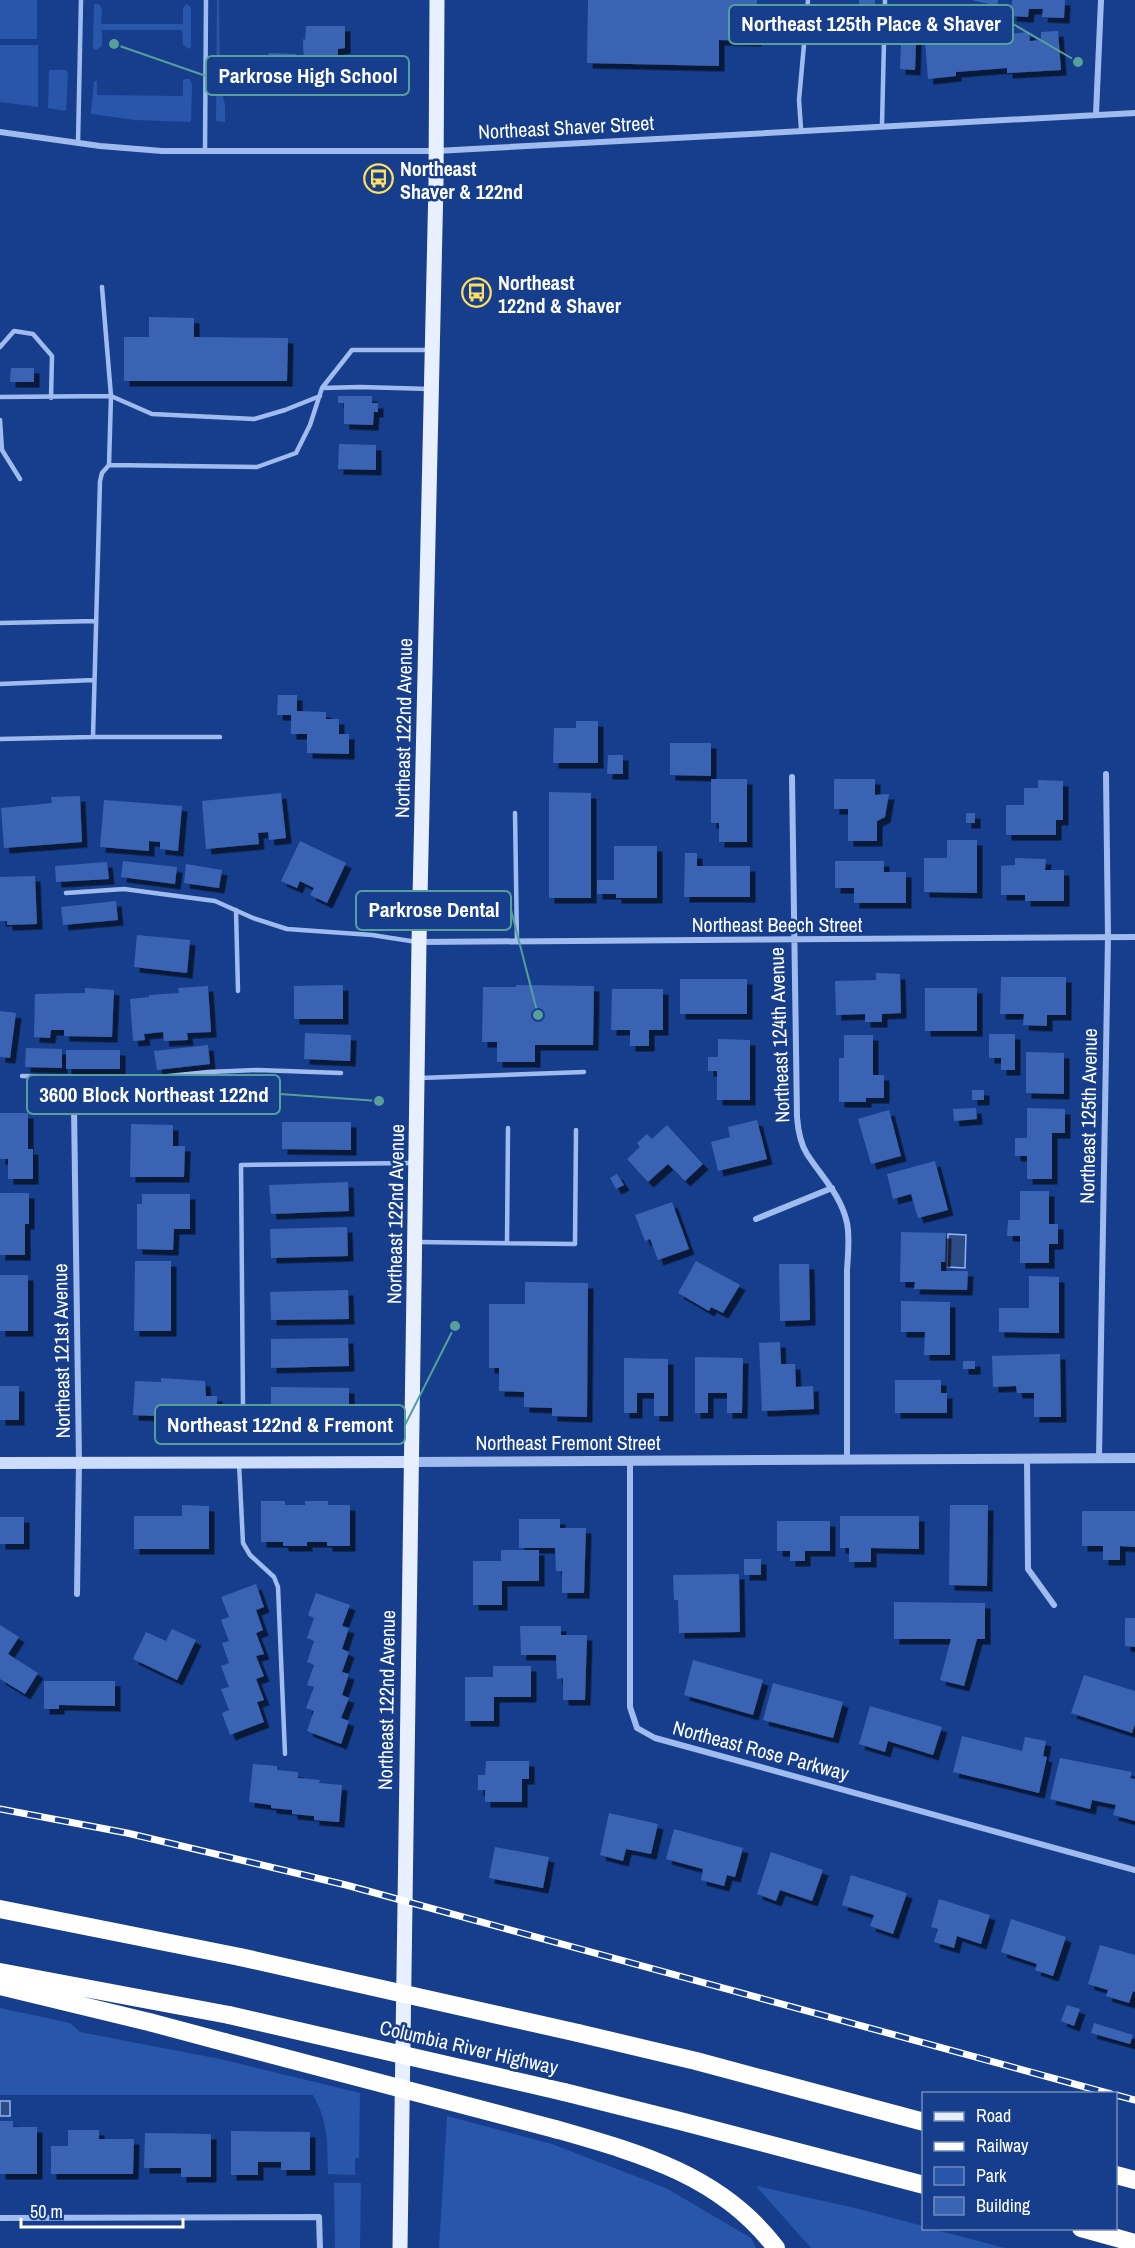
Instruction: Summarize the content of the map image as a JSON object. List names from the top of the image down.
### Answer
{
  "streets": {
    "highway": ["Columbia River Highway"],
    "main road": ["Northeast 122nd Avenue", "Northeast Fremont Street"],
    "street": [
      "Northeast Shaver Street",
      "Northeast Beech Street",
      "Northeast 124th Avenue",
      "Northeast 125th Avenue",
      "Northeast 121st Avenue",
      "Northeast Rose Parkway"
    ]
  },
  "crossings": [
    ["Northeast Shaver Street", "Northeast 122nd Avenue"],
    ["Northeast 122nd Avenue", "Northeast Beech Street"],
    ["Northeast 122nd Avenue", "Northeast Fremont Street"],
    ["Northeast Beech Street", "Northeast 124th Avenue"],
    ["Northeast Beech Street", "Northeast 125th Avenue"],
    ["Northeast 124th Avenue", "Northeast Fremont Street"],
    ["Northeast 125th Avenue", "Northeast Fremont Street"],
    ["Northeast 121st Avenue", "Northeast Fremont Street"],
    ["Northeast Fremont Street", "Northeast Rose Parkway"]
  ],
  "places": {
    "other": [
      "Parkrose High School",
      "Northeast 125th Place & Shaver",
      "Parkrose Dental",
      "3600 Block Northeast 122nd",
      "Northeast 122nd & Fremont"
    ],
    "bus stop": ["Northeast Shaver & 122nd", "Northeast 122nd & Shaver"]
  },
  "legend": [
    "Road",
    "Railway",
    "Park",
    "Building"
  ],
  "scale_bar": "50 m"
}
